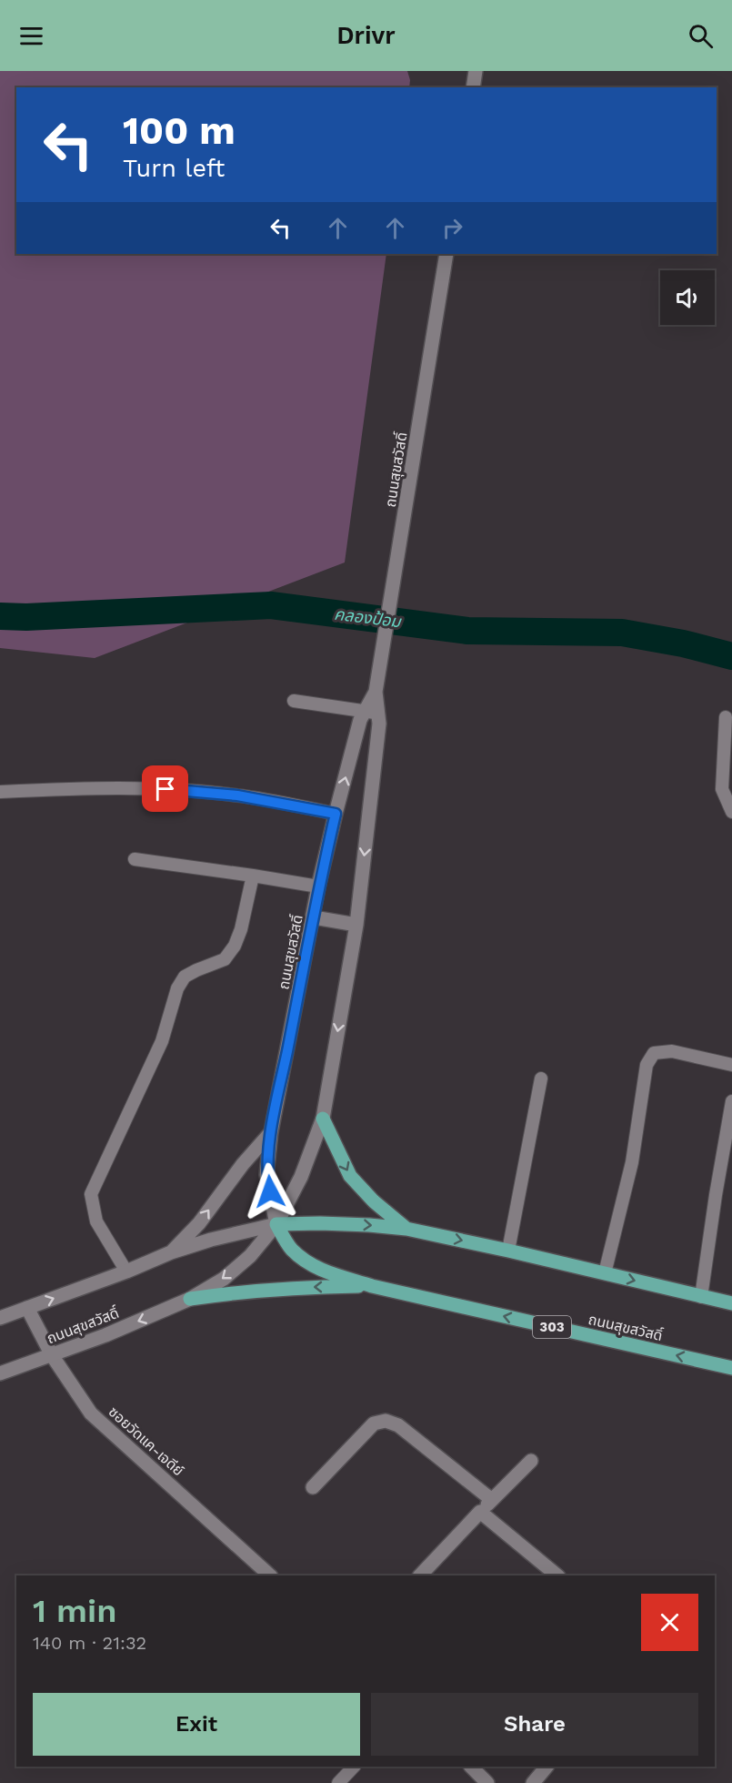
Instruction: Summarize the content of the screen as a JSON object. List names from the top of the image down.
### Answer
{
  "streets": {
    "main road": ["ถนนสุขสวัสดิ์", "303", "ซอยวัดแค-เจดีย์"]
  },
  "crossings": [
    ["ถนนสุขสวัสดิ์", "ซอยวัดแค-เจดีย์"]
  ],
  "water": ["คลองป้อม"],
  "page": {
    "header": "Drivr",
    "turn": ["100 m", "Turn left"],
    "heading": ["1 min", "140 m · 21:32"],
    "buttons": ["Exit", "Share"]
  }
}
